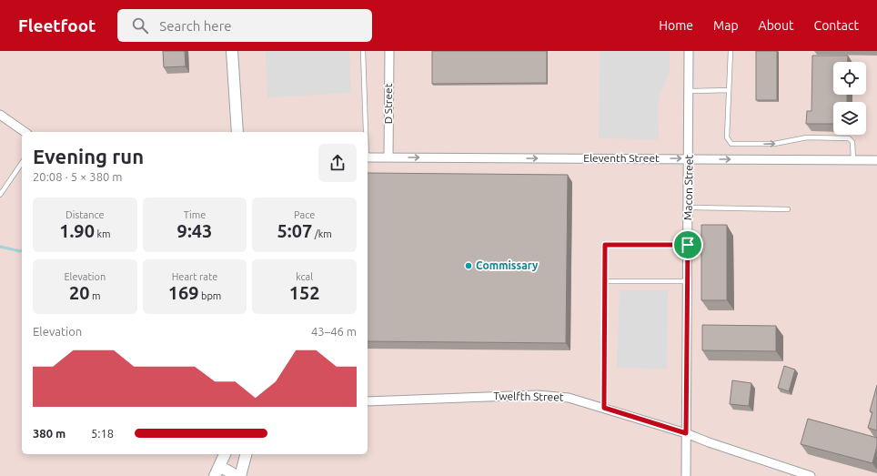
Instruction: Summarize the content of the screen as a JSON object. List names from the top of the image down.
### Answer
{
  "streets": {
    "street": [
      "D Street",
      "Eleventh Street",
      "Macon Street",
      "Twelfth Street"
    ]
  },
  "crossings": [
    ["D Street", "Eleventh Street"],
    ["Eleventh Street", "Macon Street"],
    ["Macon Street", "Twelfth Street"]
  ],
  "one_way": ["Eleventh Street"],
  "places": ["Commissary"],
  "page": {
    "header": "Fleetfoot",
    "search": "Search here",
    "nav": [
      "Home",
      "Map",
      "About",
      "Contact"
    ],
    "heading": ["Evening run", "20:08 · 5 × 380 m"],
    "stats": [
      ["Distance", "1.90 km"],
      ["Time", "9:43"],
      ["Pace", "5:07 /km"],
      ["Elevation", "20 m"],
      ["Heart rate", "169 bpm"],
      ["kcal", "152"]
    ],
    "chart": ["Elevation", "43–46 m"],
    "list": [
      {
        "name": "380 m",
        "note": "5:18"
      }
    ]
  }
}
